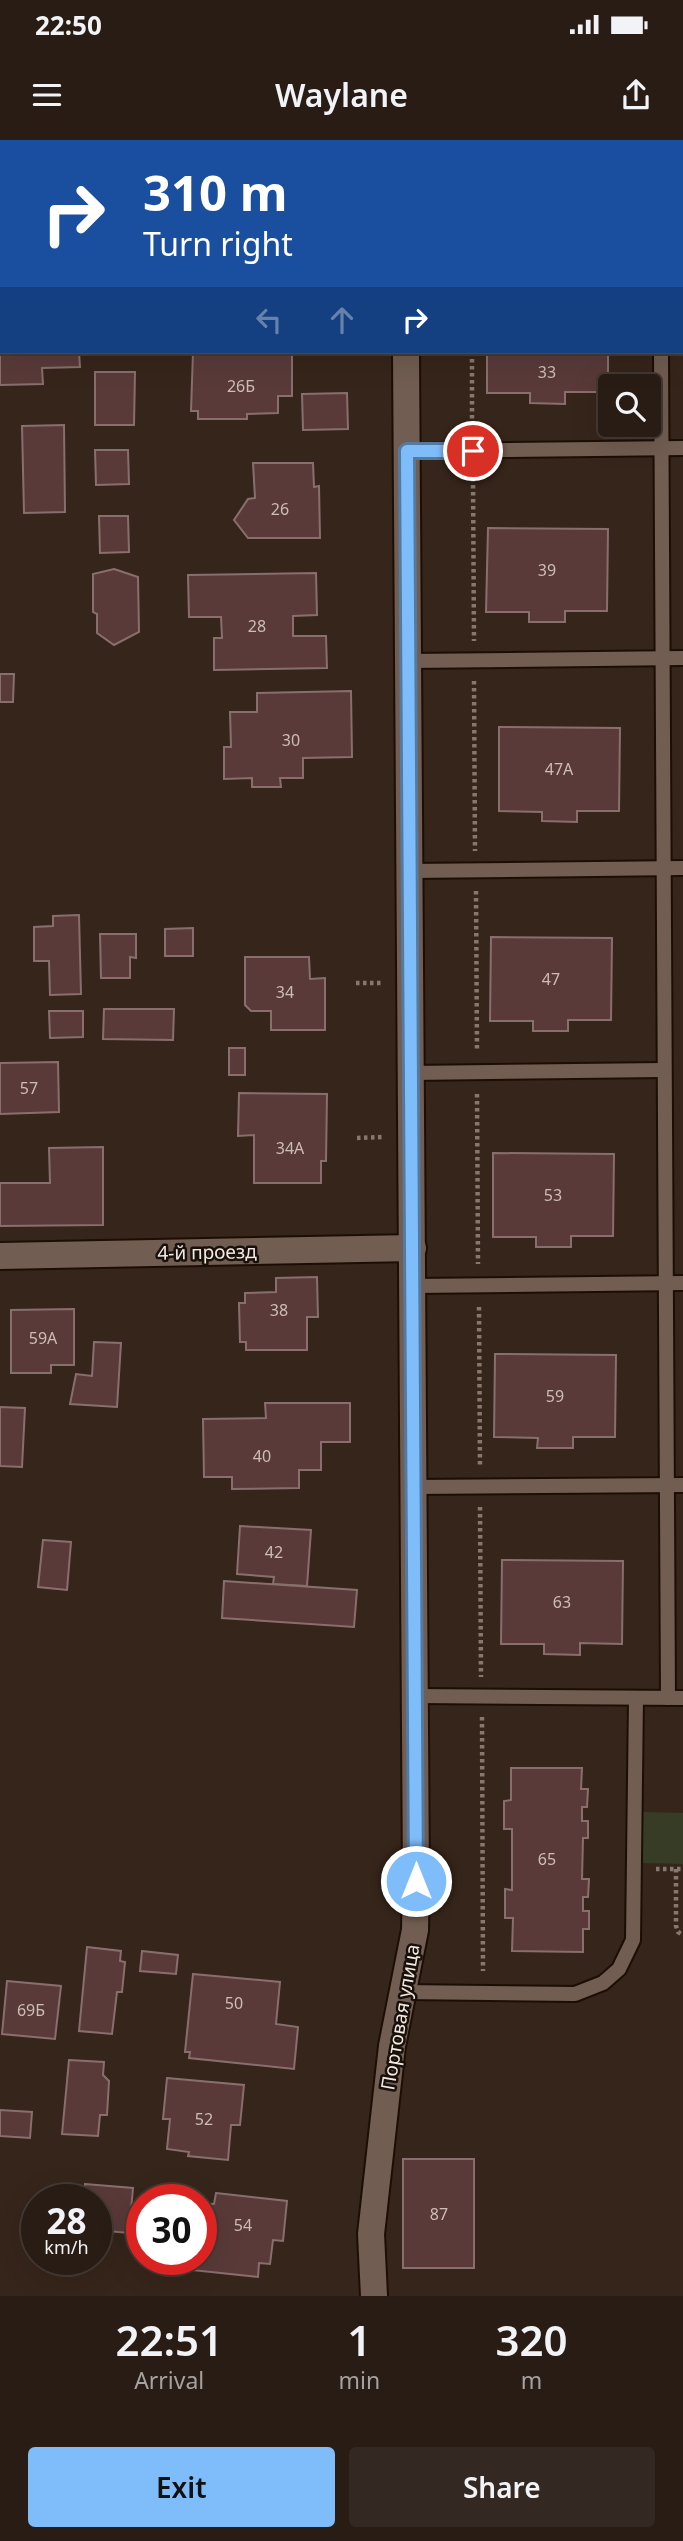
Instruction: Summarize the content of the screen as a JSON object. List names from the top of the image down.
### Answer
{
  "streets": {
    "street": ["4-й проезд", "Портовая улица"]
  },
  "crossings": [
    ["4-й проезд", "Портовая улица"]
  ],
  "house_numbers": [
    "33",
    "26Б",
    "26",
    "39",
    "28",
    "30",
    "47А",
    "47",
    "34",
    "57",
    "34А",
    "53",
    "38",
    "59А",
    "59",
    "40",
    "42",
    "63",
    "65",
    "50",
    "69Б",
    "52",
    "87",
    "54"
  ],
  "page": {
    "status": "22:50",
    "header": "Waylane",
    "turn": ["310 m", "Turn right"],
    "speed": "28 km/h",
    "limit": "30",
    "eta": [
      "22:51",
      "Arrival",
      "1",
      "min",
      "320",
      "m"
    ],
    "buttons": ["Exit", "Share"]
  }
}
